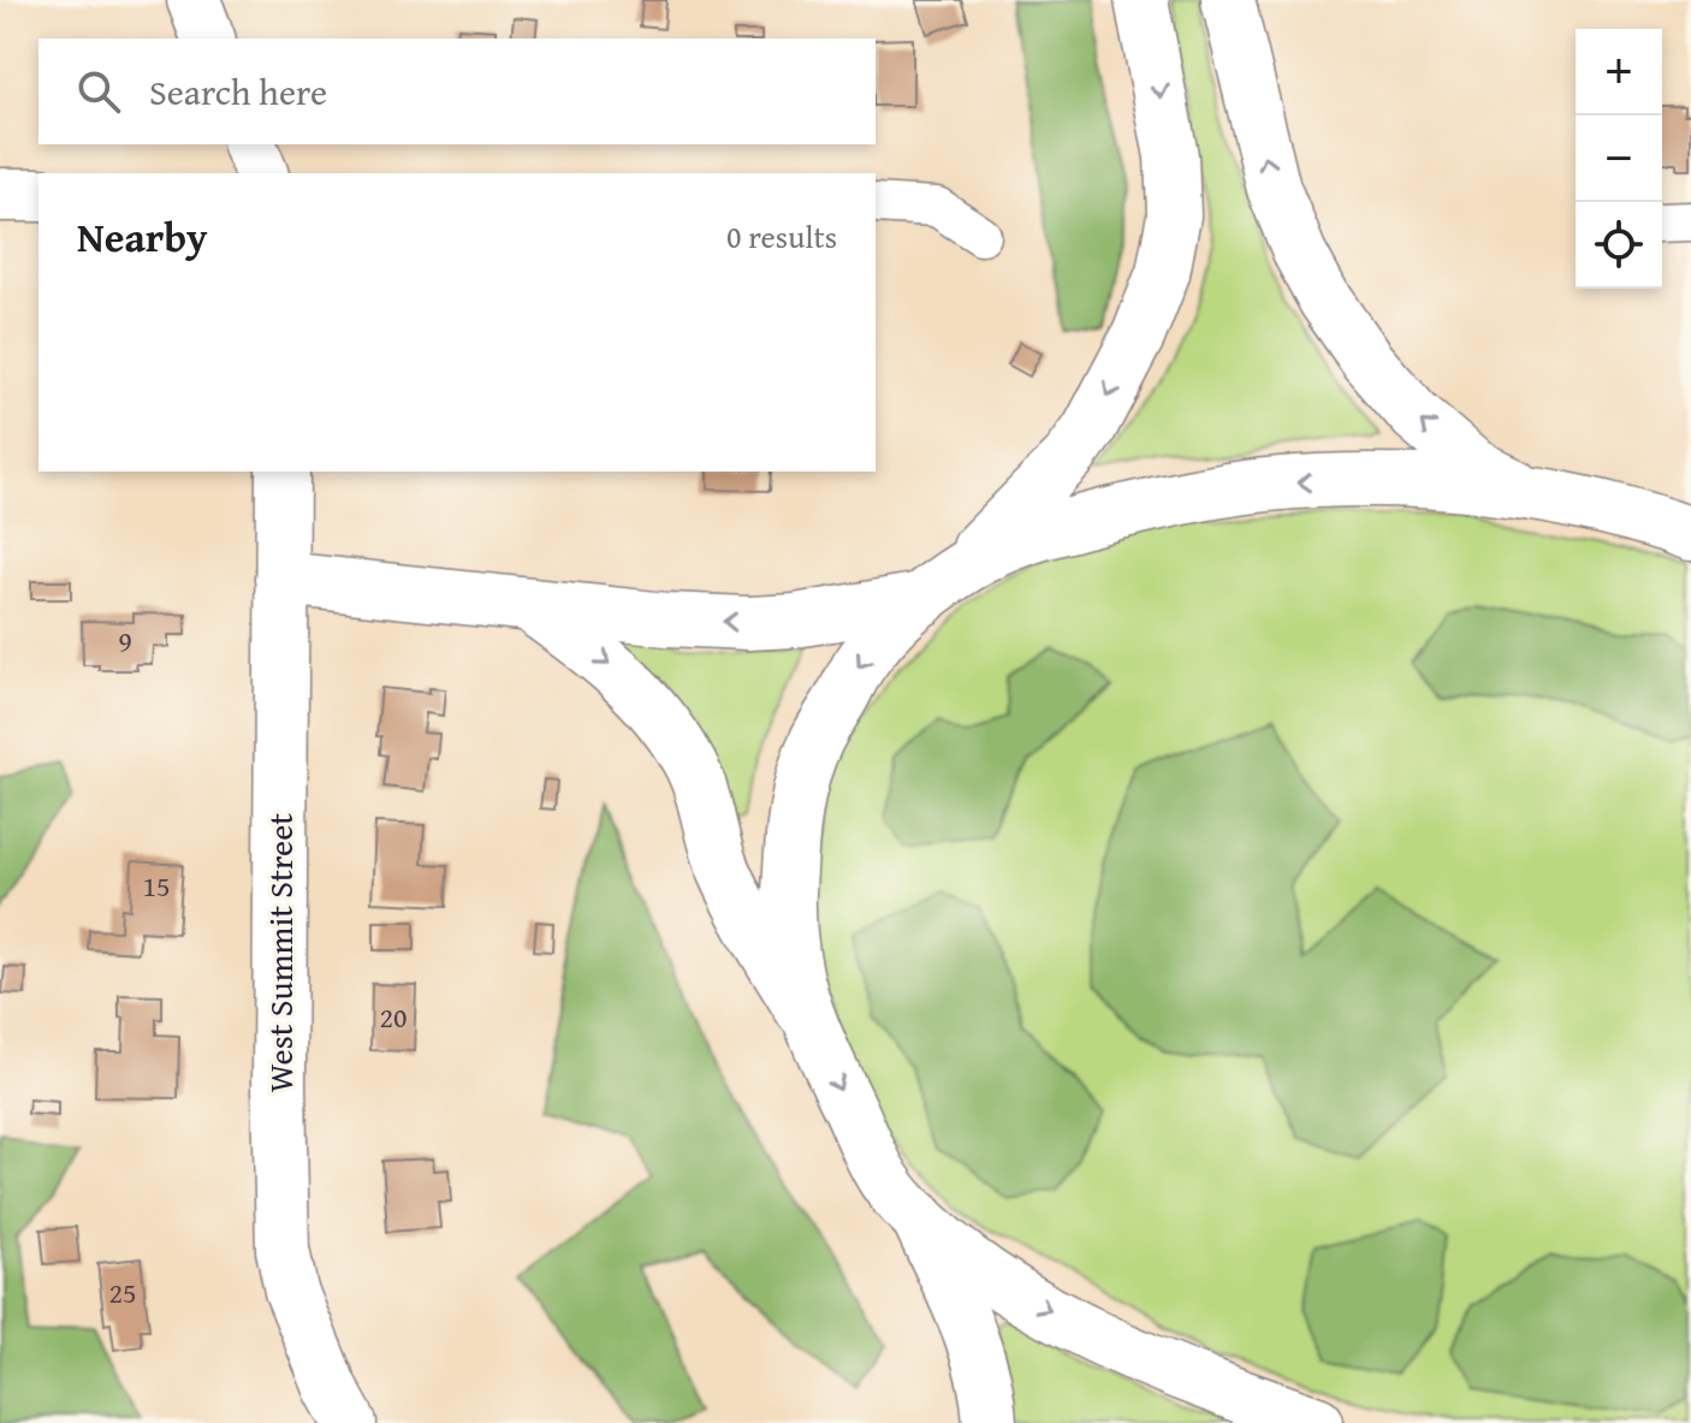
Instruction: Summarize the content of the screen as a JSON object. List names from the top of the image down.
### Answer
{
  "streets": {
    "main road": ["West Summit Street"]
  },
  "house_numbers": [
    "9",
    "15",
    "20",
    "25"
  ],
  "page": {
    "map_buttons": ["+", "−"],
    "search": "Search here",
    "heading": ["Nearby", "0 results"]
  }
}
